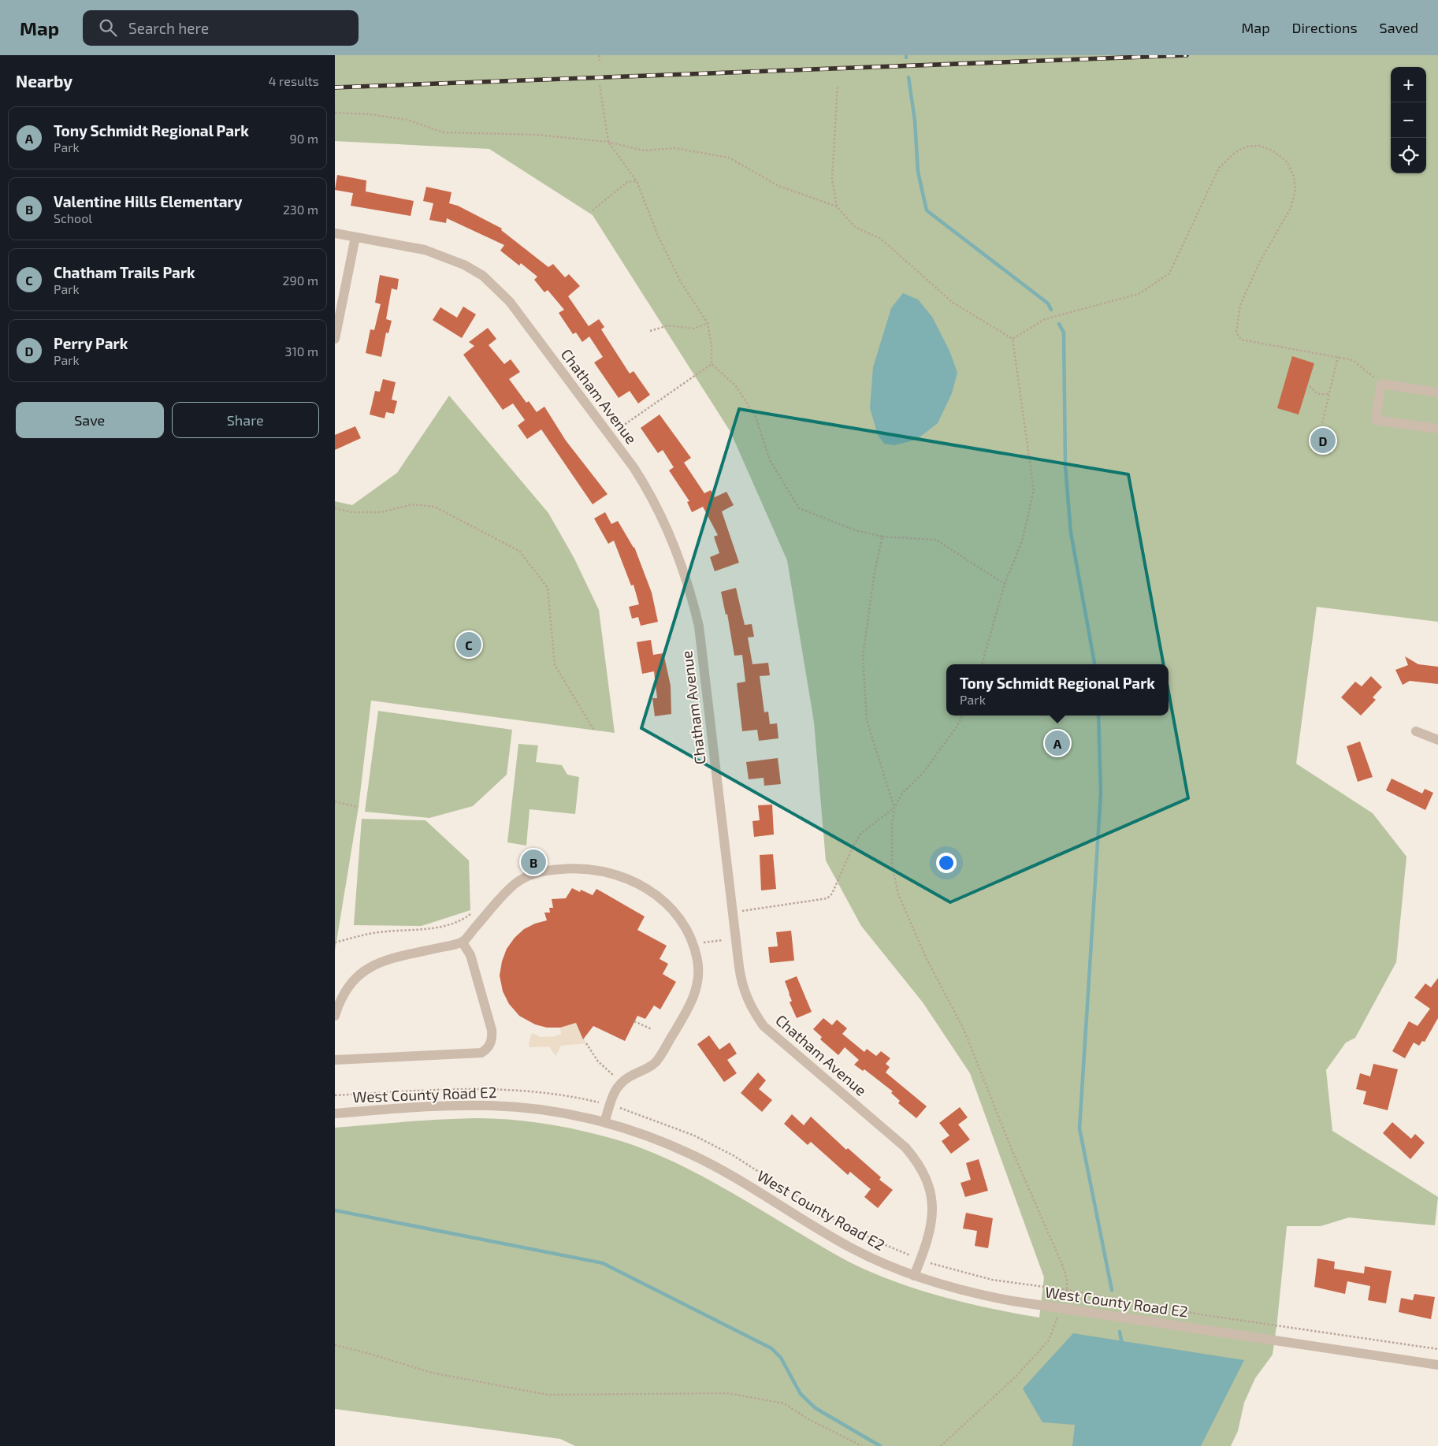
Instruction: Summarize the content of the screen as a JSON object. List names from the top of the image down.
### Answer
{
  "streets": {
    "street": ["Chatham Avenue", "West County Road E2"]
  },
  "crossings": [
    ["Chatham Avenue", "West County Road E2"]
  ],
  "page": {
    "header": "Map",
    "search": "Search here",
    "nav": ["Map", "Directions", "Saved"],
    "heading": ["Nearby", "4 results"],
    "map_buttons": ["+", "−"],
    "list": [
      {
        "mark": "A",
        "name": "Tony Schmidt Regional Park",
        "note": "Park",
        "value": "90 m"
      },
      {
        "mark": "B",
        "name": "Valentine Hills Elementary",
        "note": "School",
        "value": "230 m"
      },
      {
        "mark": "C",
        "name": "Chatham Trails Park",
        "note": "Park",
        "value": "290 m"
      },
      {
        "mark": "D",
        "name": "Perry Park",
        "note": "Park",
        "value": "310 m"
      }
    ],
    "buttons": ["Save", "Share"],
    "pins": [
      "D",
      "C",
      "A",
      "B"
    ],
    "popup": ["Tony Schmidt Regional Park", "Park"]
  }
}
